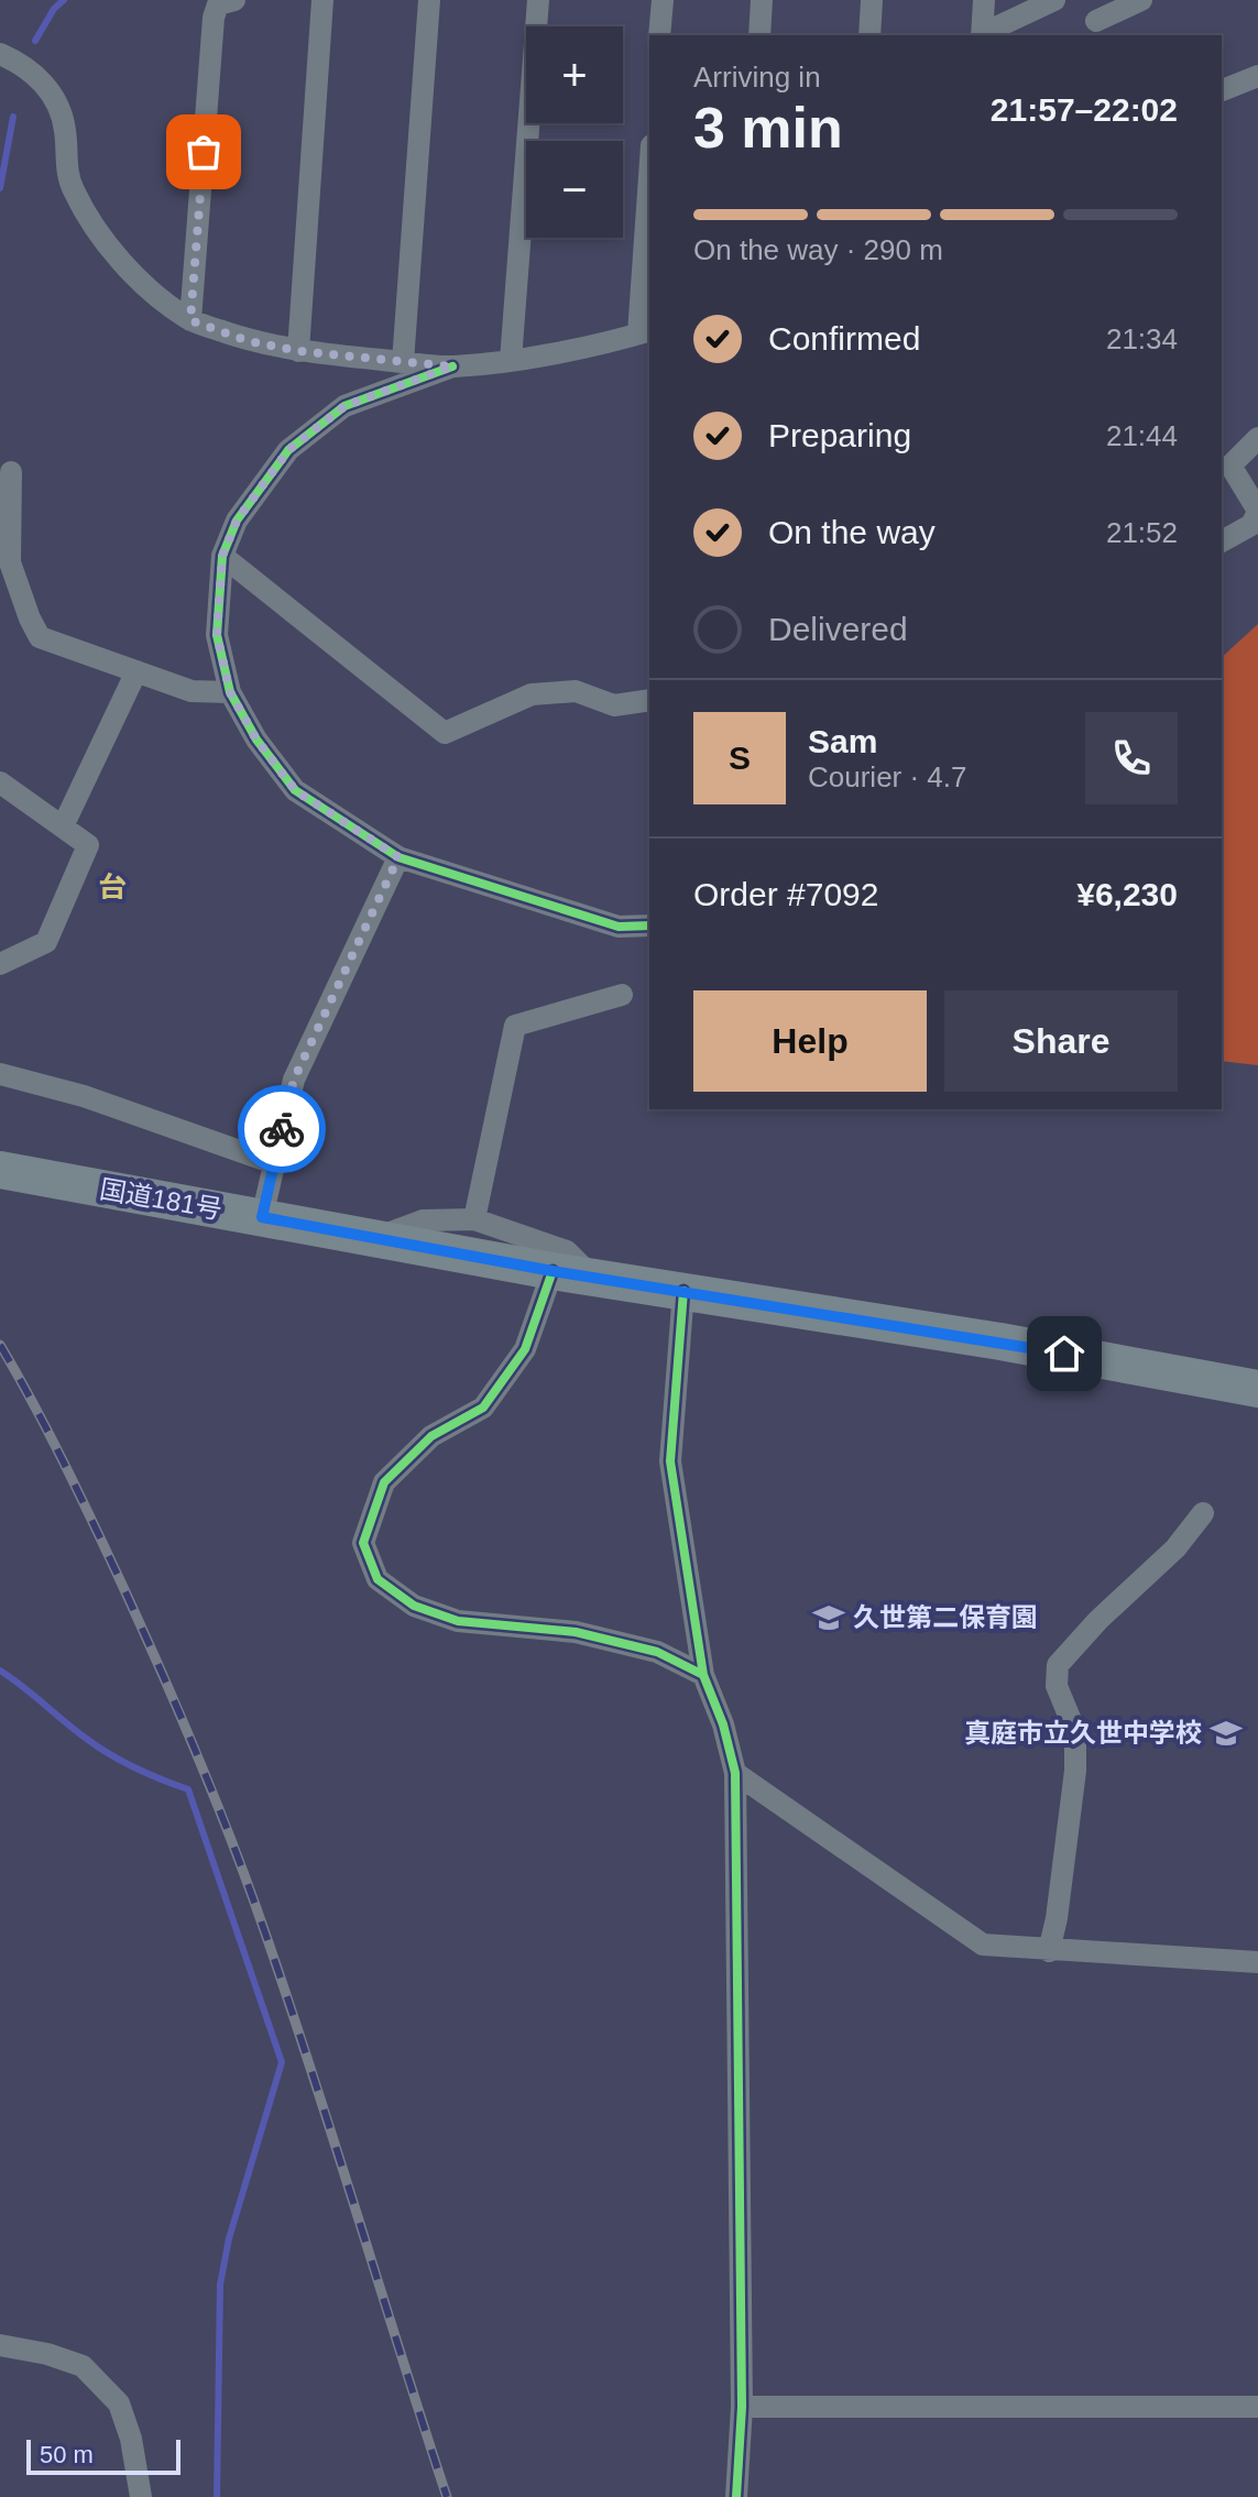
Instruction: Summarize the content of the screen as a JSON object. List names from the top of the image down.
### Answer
{
  "streets": {
    "highway": ["国道181号"]
  },
  "districts": ["台"],
  "places": {
    "school or university": ["久世第二保育園", "真庭市立久世中学校"]
  },
  "scale_bar": "50 m",
  "page": {
    "map_buttons": ["+", "−"],
    "heading": ["3 min", "Arriving in", "21:57–22:02"],
    "panel": [
      "Sam",
      "Courier · 4.7",
      "Order #7092",
      "¥6,230"
    ],
    "bar": "On the way · 290 m",
    "list": [
      ["Confirmed", "21:34"],
      ["Preparing", "21:44"],
      ["On the way", "21:52"],
      "Delivered"
    ],
    "round": "S",
    "buttons": ["Help", "Share"],
    "scale": "50 m"
  }
}
